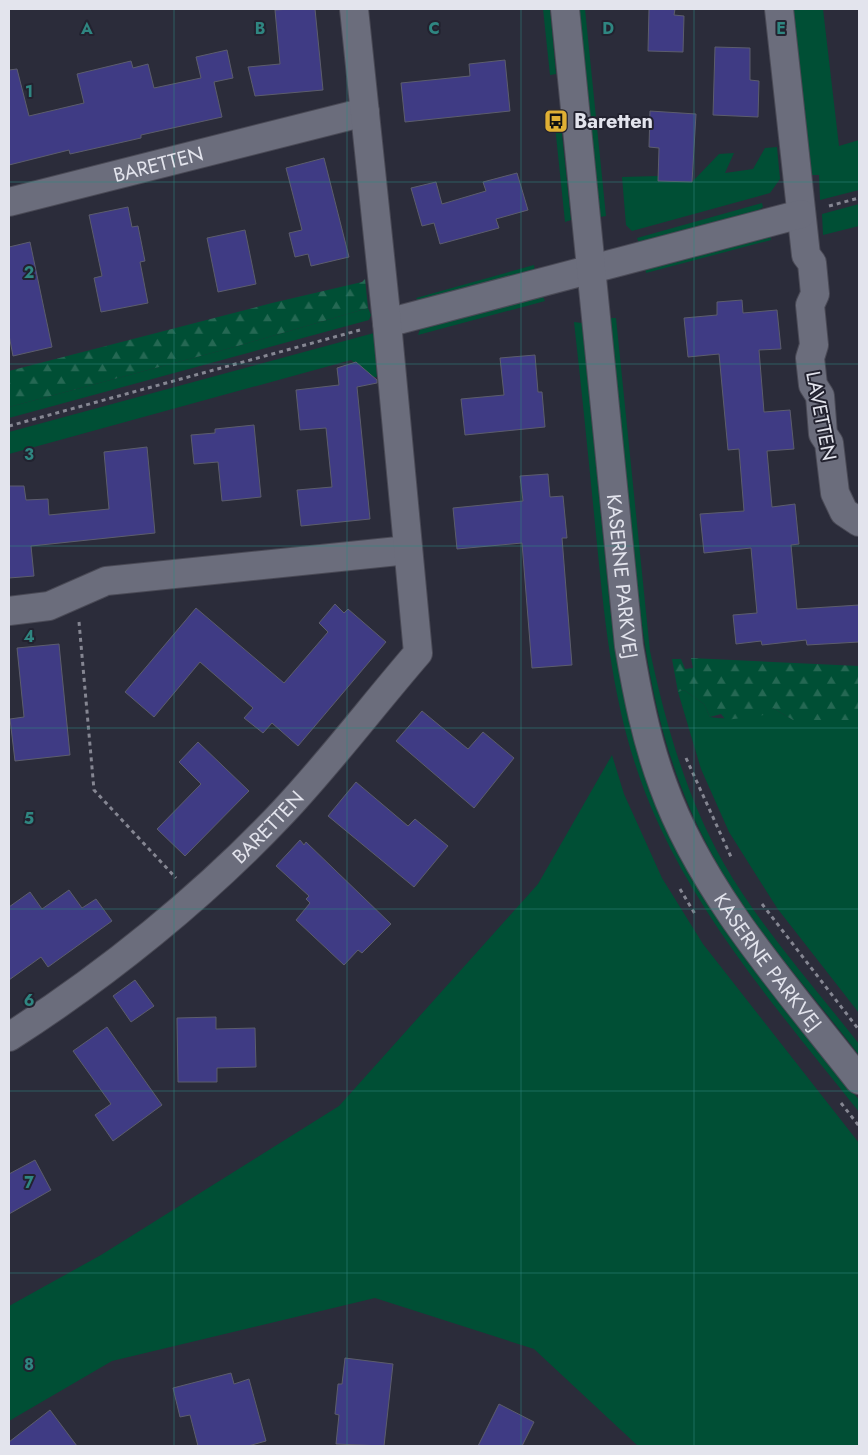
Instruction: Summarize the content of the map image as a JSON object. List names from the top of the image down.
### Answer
{
  "streets": {
    "street": ["BARETTEN", "LAVETTEN", "KASERNE PARKVEJ"]
  },
  "places": {
    "bus stop": ["Baretten"]
  },
  "grid": {
    "columns": [
      "A",
      "B",
      "C",
      "D",
      "E"
    ],
    "rows": [
      "1",
      "2",
      "3",
      "4",
      "5",
      "6",
      "7",
      "8"
    ]
  }
}
